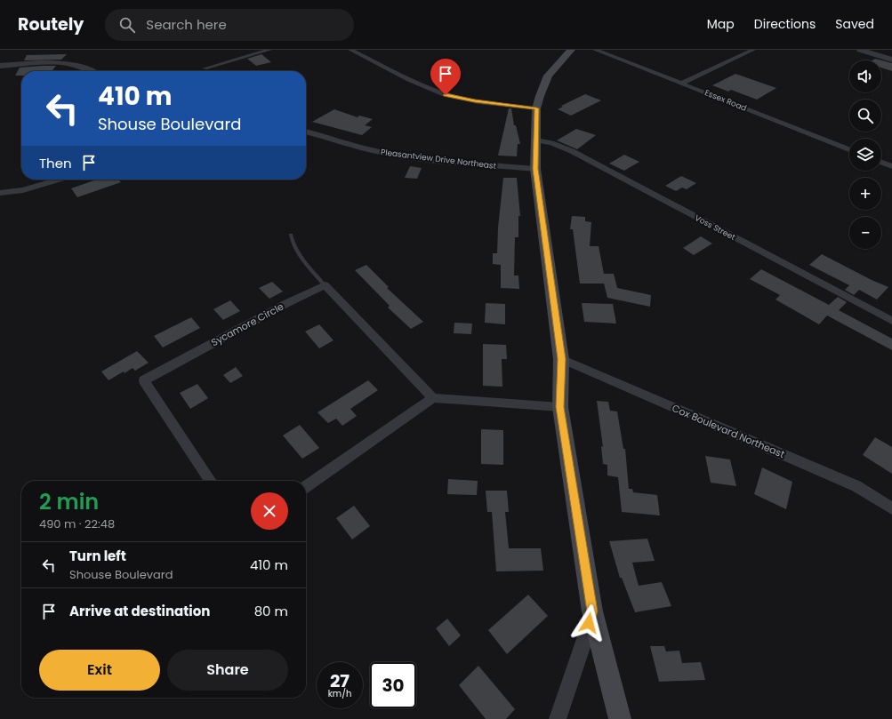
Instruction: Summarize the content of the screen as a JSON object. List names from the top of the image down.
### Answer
{
  "streets": {
    "street": [
      "Essex Road",
      "Pleasantview Drive Northeast",
      "Voss Street",
      "Sycamore Circle",
      "Cox Boulevard Northeast"
    ]
  },
  "page": {
    "header": "Routely",
    "search": "Search here",
    "nav": ["Map", "Directions", "Saved"],
    "map_buttons": ["+", "−"],
    "turn": ["410 m", "Shouse Boulevard"],
    "then": "Then",
    "heading": ["2 min", "490 m · 22:48"],
    "list": [
      {
        "name": "Turn left",
        "note": "Shouse Boulevard",
        "value": "410 m"
      },
      {
        "name": "Arrive at destination",
        "value": "80 m"
      }
    ],
    "buttons": ["Exit", "Share"],
    "speed": "27 km/h",
    "limit": "30"
  }
}
